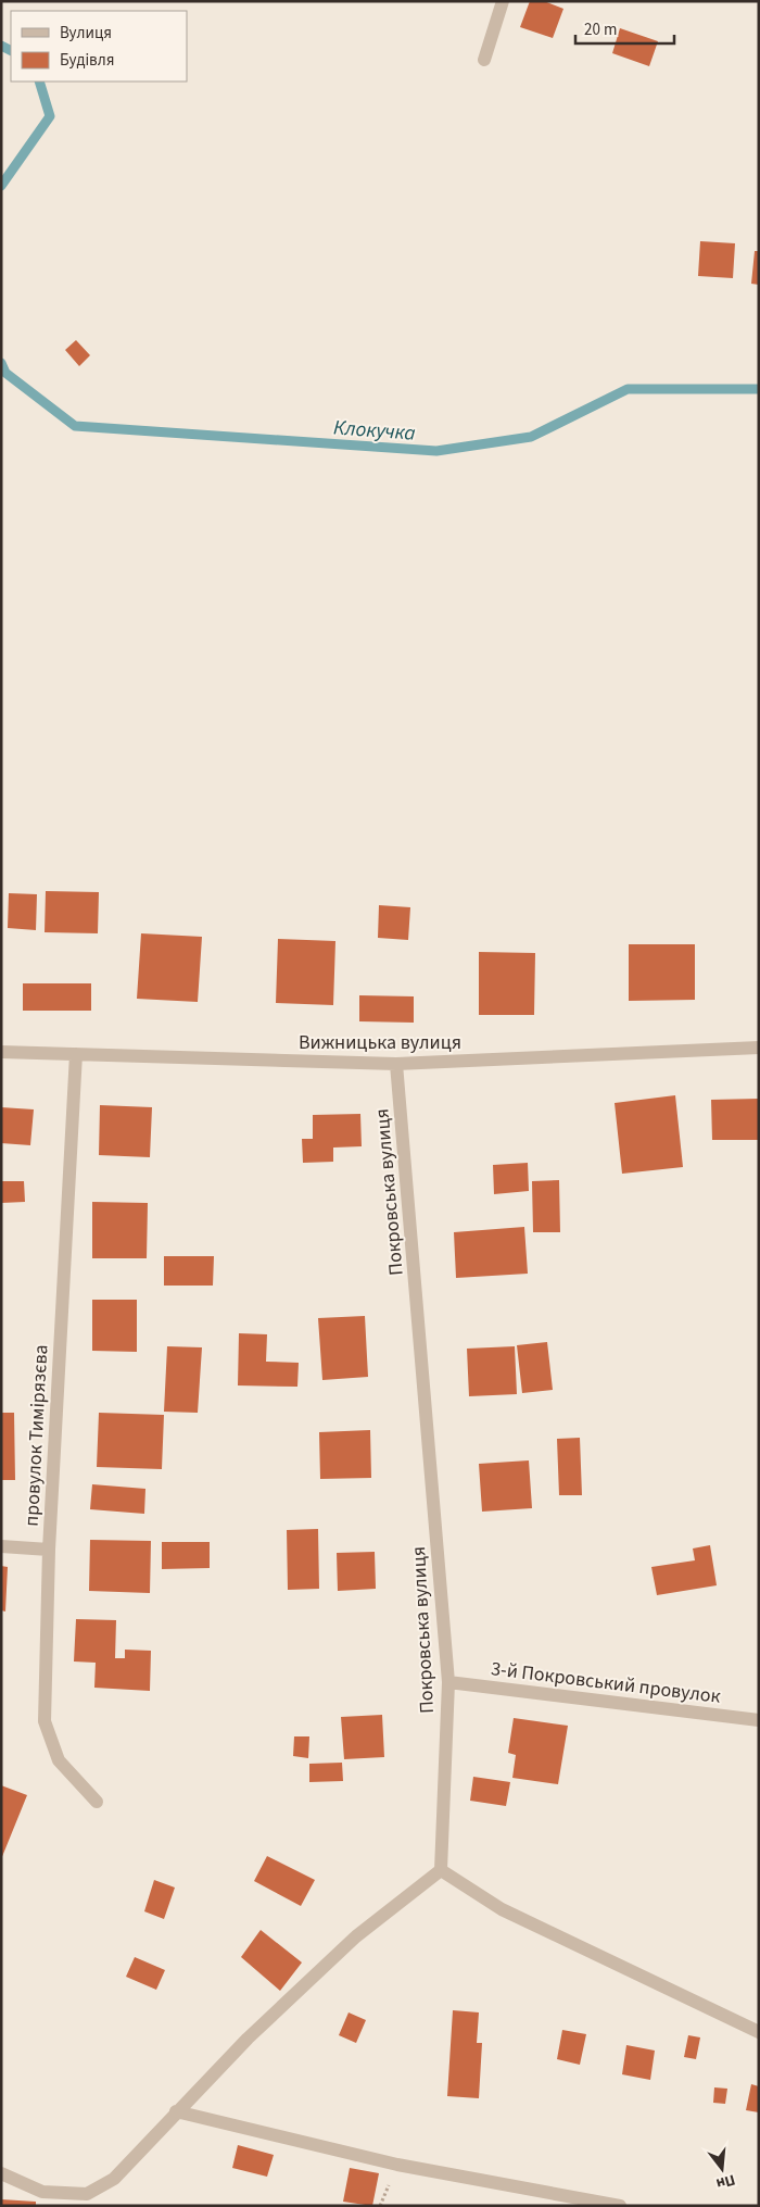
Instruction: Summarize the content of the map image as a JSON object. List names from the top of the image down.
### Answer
{
  "streets": {
    "street": [
      "Вижницька вулиця",
      "Покровська вулиця",
      "провулок Тимірязєва",
      "3-й Покровський провулок"
    ]
  },
  "crossings": [
    ["Вижницька вулиця", "Покровська вулиця"],
    ["Вижницька вулиця", "провулок Тимірязєва"],
    ["Покровська вулиця", "3-й Покровський провулок"]
  ],
  "water": ["Клокучка"],
  "legend": ["Вулиця", "Будівля"],
  "scale_bar": "20 m",
  "north": "bottom"
}
